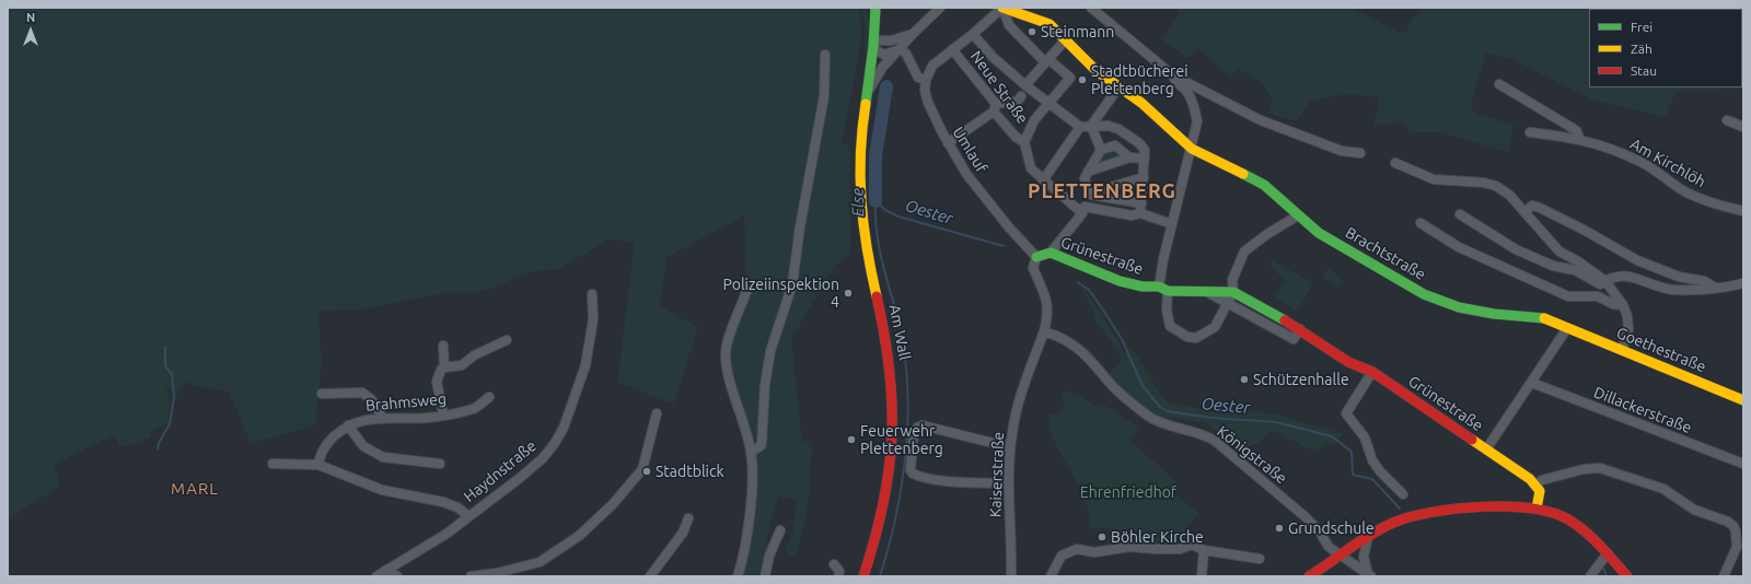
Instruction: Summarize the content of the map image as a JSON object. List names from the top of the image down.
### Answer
{
  "streets": {
    "street": [
      "Neue Straße",
      "Umlauf",
      "Am Kirchlöh",
      "Brachtstraße",
      "Grünestraße",
      "Am Wall",
      "Goethestraße",
      "Brahmsweg",
      "Dillackerstraße",
      "Königstraße",
      "Haydnstraße",
      "Kaiserstraße"
    ]
  },
  "crossings": [
    ["Umlauf", "Grünestraße"],
    ["Umlauf", "Kaiserstraße"],
    ["Brachtstraße", "Goethestraße"],
    ["Grünestraße", "Kaiserstraße"],
    ["Königstraße", "Kaiserstraße"]
  ],
  "districts": ["PLETTENBERG", "MARL"],
  "water": ["Else", "Oester"],
  "parks": ["Ehrenfriedhof"],
  "places": [
    "Steinmann",
    "Stadtbücherei Plettenberg",
    "Polizeiinspektion 4",
    "Schützenhalle",
    "Feuerwehr Plettenberg",
    "Stadtblick",
    "Grundschule",
    "Böhler Kirche"
  ],
  "legend": ["Frei", "Zäh", "Stau"],
  "north": "top"
}
